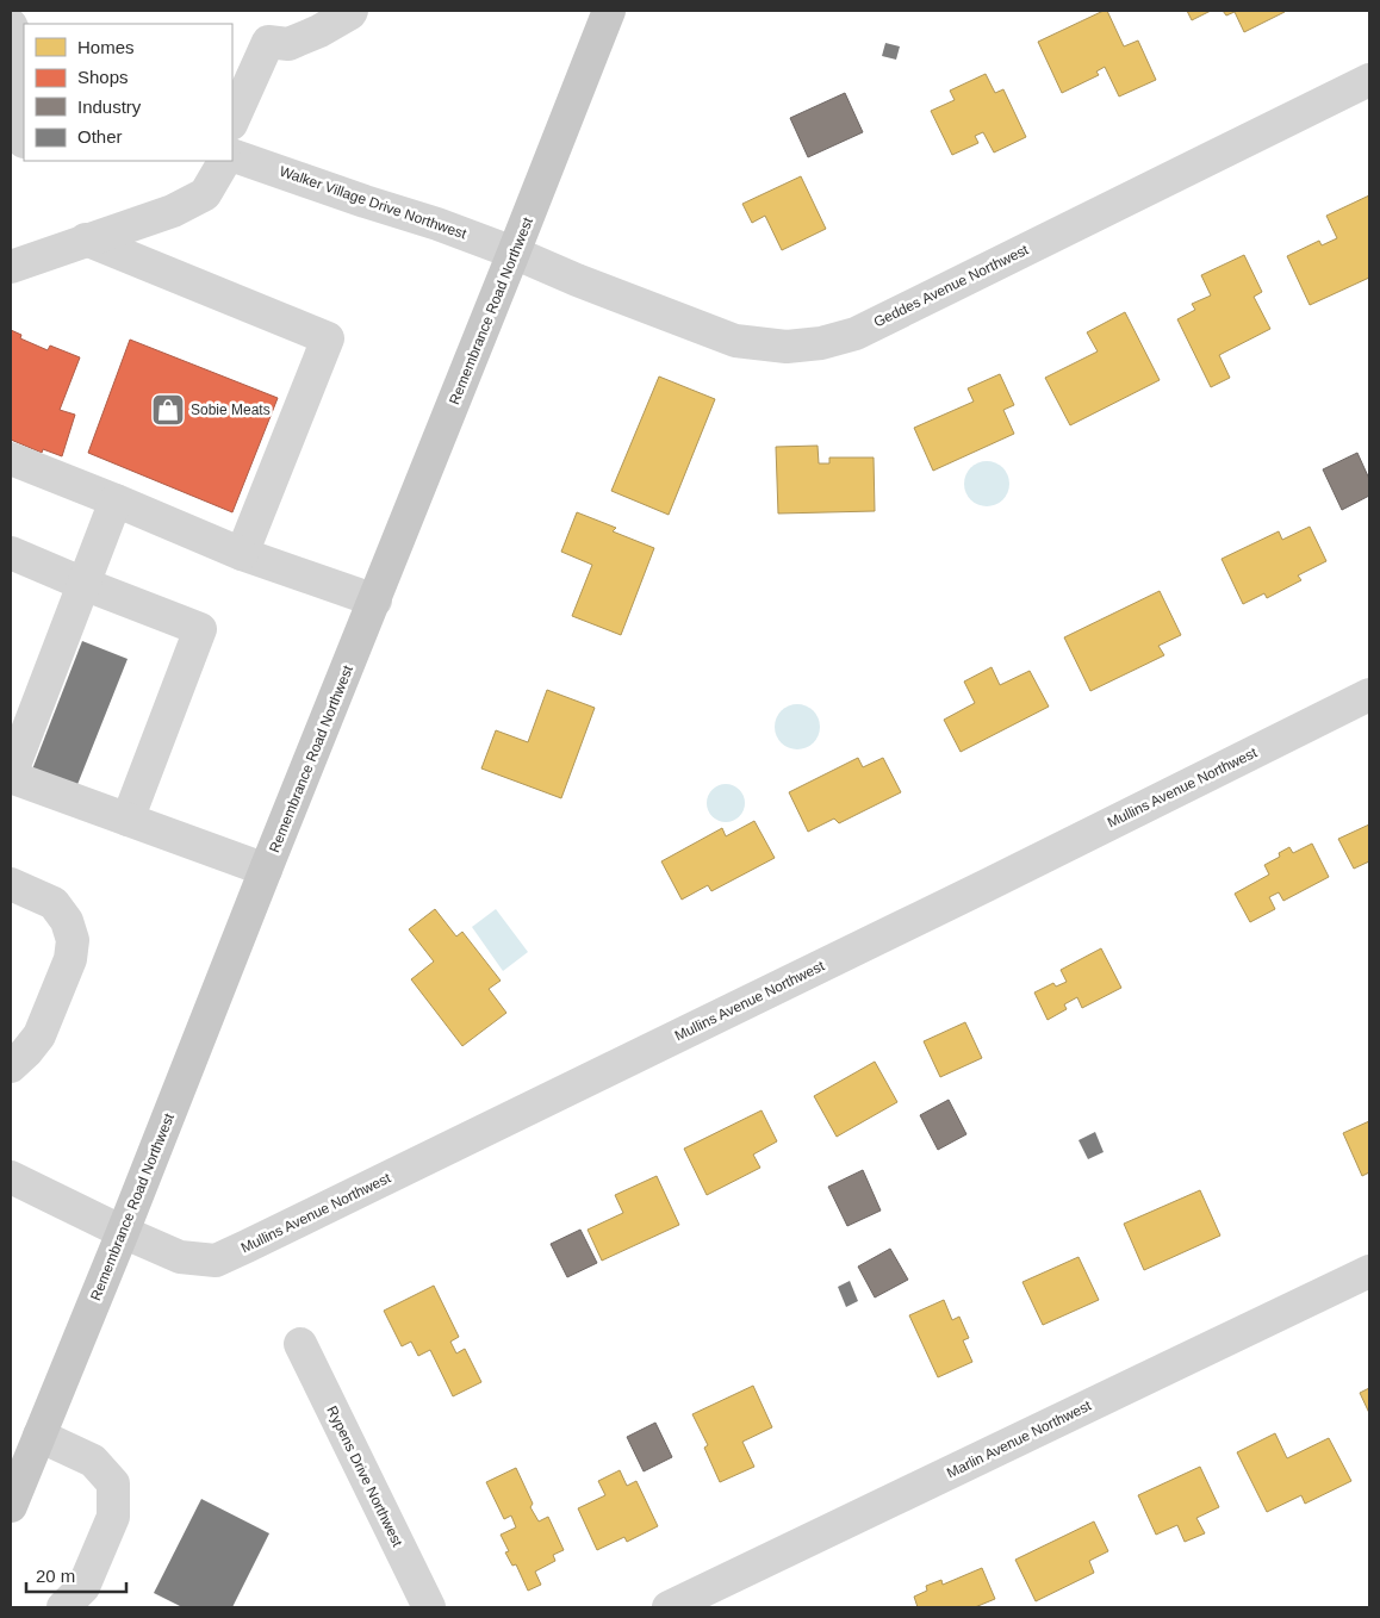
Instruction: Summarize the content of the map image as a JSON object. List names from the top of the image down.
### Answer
{
  "streets": {
    "main road": ["Remembrance Road Northwest"],
    "street": [
      "Walker Village Drive Northwest",
      "Geddes Avenue Northwest",
      "Mullins Avenue Northwest",
      "Marlin Avenue Northwest",
      "Rypens Drive Northwest"
    ]
  },
  "crossings": [
    ["Walker Village Drive Northwest", "Geddes Avenue Northwest"],
    ["Walker Village Drive Northwest", "Remembrance Road Northwest"],
    ["Geddes Avenue Northwest", "Remembrance Road Northwest"],
    ["Remembrance Road Northwest", "Mullins Avenue Northwest"]
  ],
  "places": {
    "shop": ["Sobie Meats"]
  },
  "legend": [
    "Homes",
    "Shops",
    "Industry",
    "Other"
  ],
  "scale_bar": "20 m"
}
